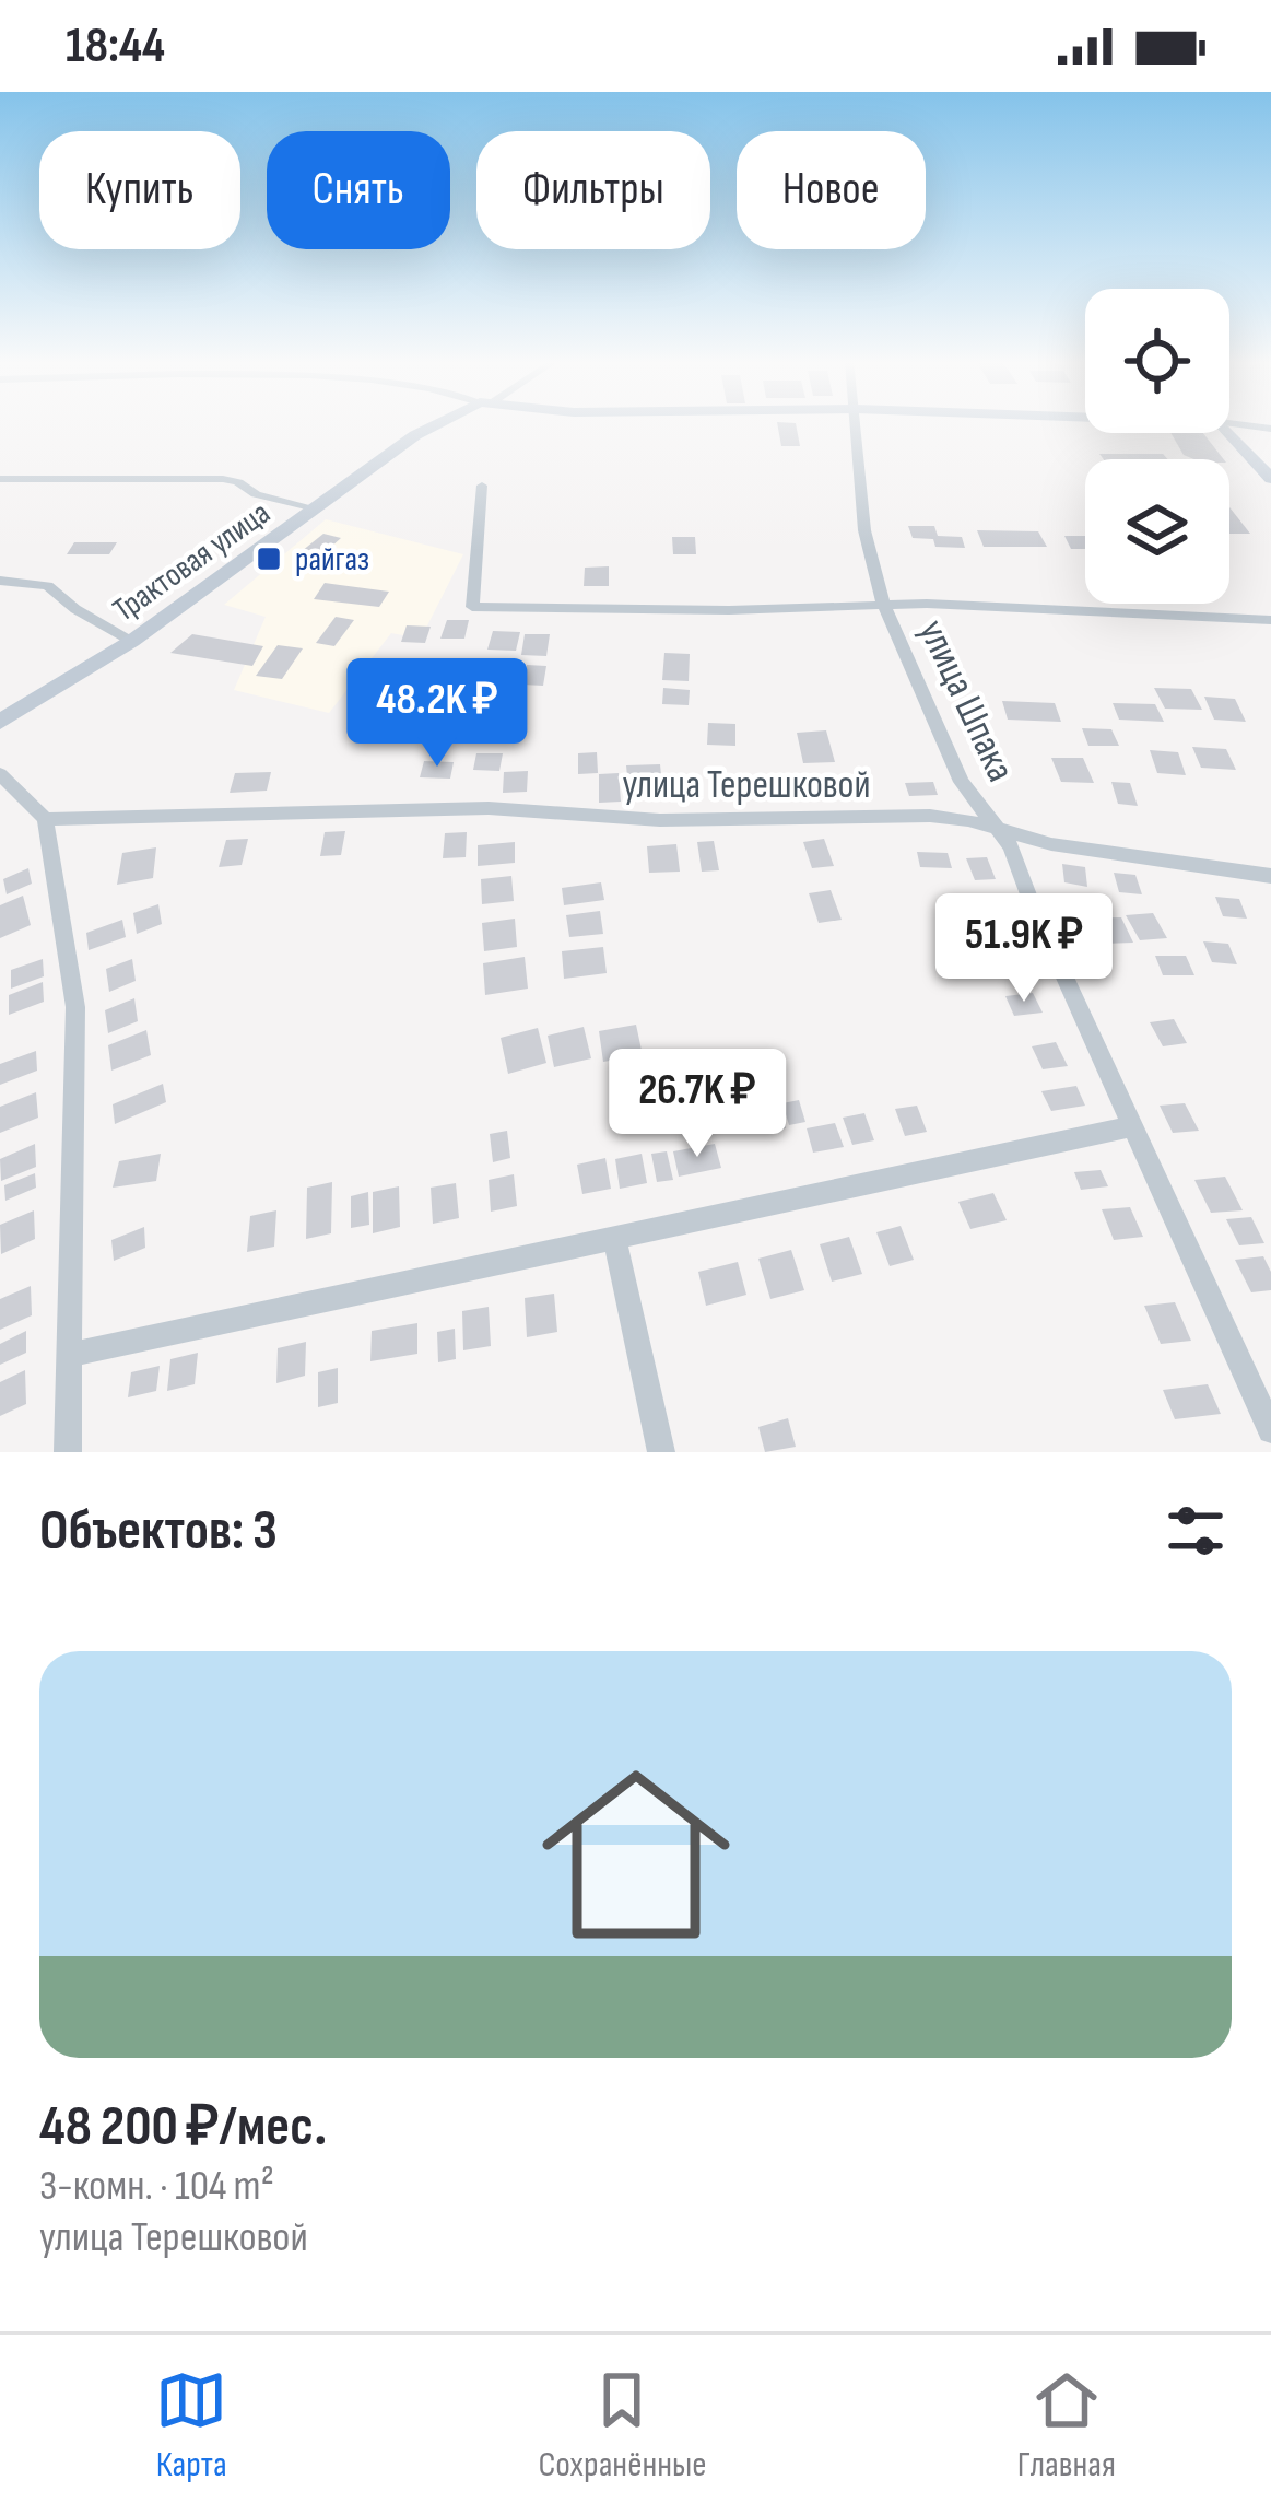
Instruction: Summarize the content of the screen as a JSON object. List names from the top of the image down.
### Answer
{
  "streets": {
    "street": ["Трактовая улица", "улица Шпака", "улица Терешковой"]
  },
  "crossings": [
    ["улица Шпака", "улица Терешковой"]
  ],
  "places": {
    "transit": ["райгаз"]
  },
  "page": {
    "status": "18:44",
    "chip": [
      "Купить",
      "Снять",
      "Фильтры",
      "Новое"
    ],
    "price": ["48.2K ₽", "51.9K ₽", "26.7K ₽"],
    "heading": "Объектов: 3",
    "list": [
      {
        "name": "48 200 ₽/мес.",
        "note": "3-комн. · 104 m² · улица Терешковой"
      }
    ],
    "tabs": ["Карта", "Сохранённые", "Главная"]
  }
}
